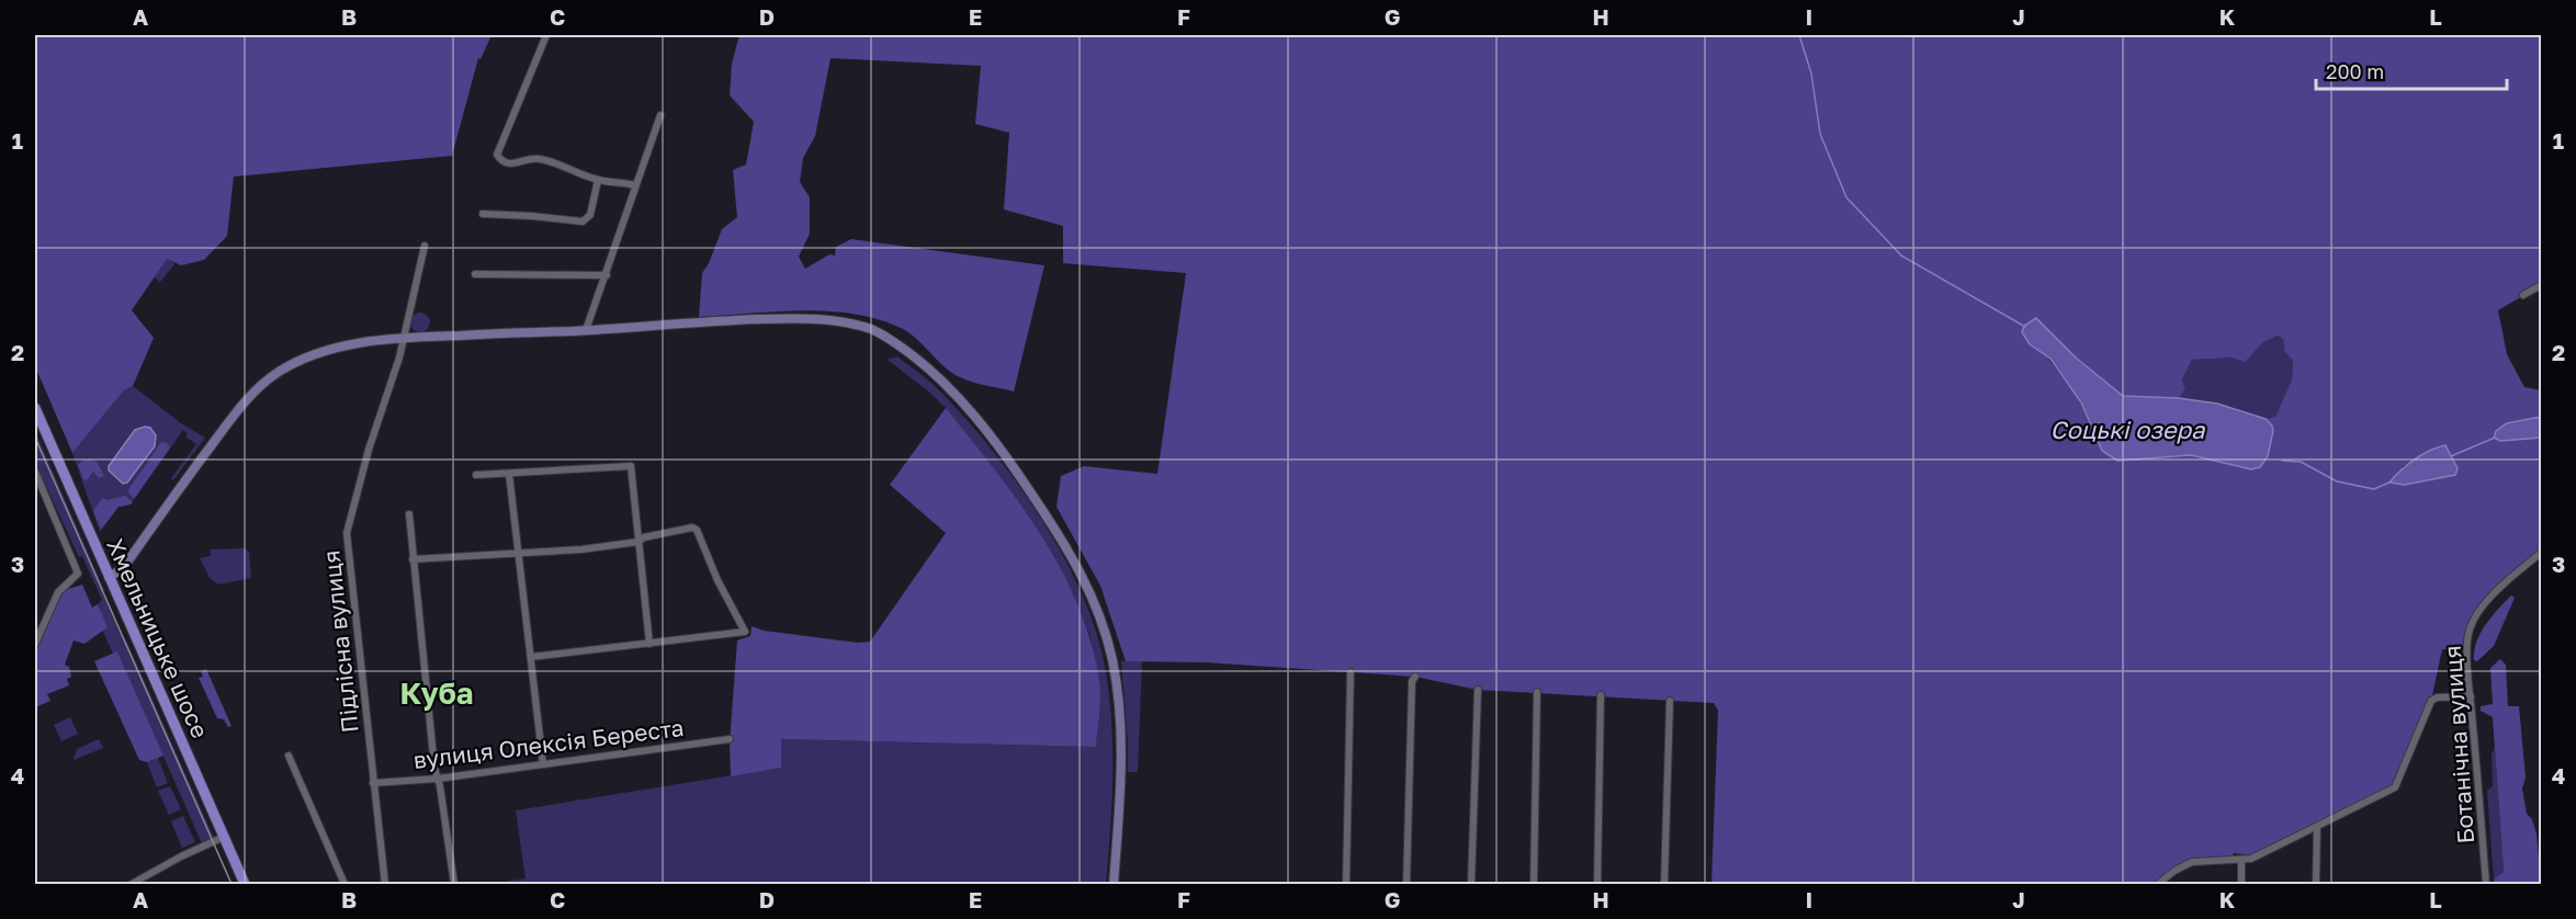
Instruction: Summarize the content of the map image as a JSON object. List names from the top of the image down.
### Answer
{
  "streets": {
    "main road": ["Хмельницьке шосе"],
    "street": ["Підлісна вулиця", "вулиця Олексія Береста", "Ботанічна вулиця"]
  },
  "crossings": [
    ["Підлісна вулиця", "вулиця Олексія Береста"]
  ],
  "districts": ["Куба"],
  "water": ["Соцькі озера"],
  "scale_bar": "200 m",
  "grid": {
    "columns": [
      "A",
      "B",
      "C",
      "D",
      "E",
      "F",
      "G",
      "H",
      "I",
      "J",
      "K",
      "L"
    ],
    "rows": [
      "1",
      "2",
      "3",
      "4"
    ]
  }
}
